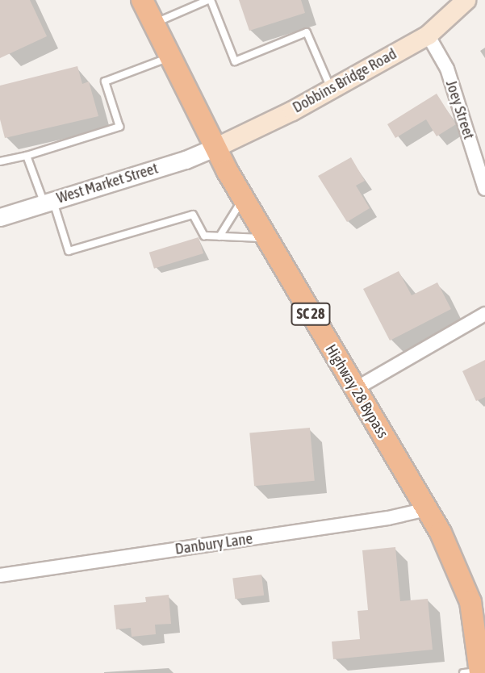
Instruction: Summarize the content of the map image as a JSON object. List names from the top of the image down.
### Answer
{
  "streets": {
    "highway": ["SC 28", "Highway 28 Bypass"],
    "main road": ["Dobbins Bridge Road"],
    "street": ["Joey Street", "West Market Street", "Danbury Lane"]
  },
  "crossings": [
    ["Dobbins Bridge Road", "Joey Street"],
    ["Dobbins Bridge Road", "West Market Street"],
    ["Dobbins Bridge Road", "Highway 28 Bypass"],
    ["West Market Street", "Highway 28 Bypass"],
    ["Highway 28 Bypass", "Danbury Lane"]
  ]
}
